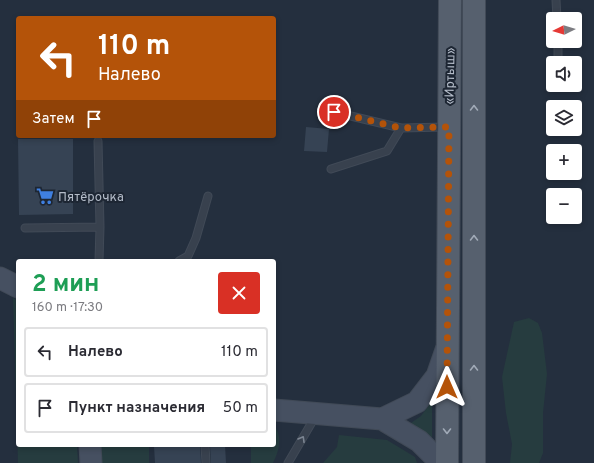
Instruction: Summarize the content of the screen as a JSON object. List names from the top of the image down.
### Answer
{
  "streets": {
    "main road": ["«Иртыш»"]
  },
  "places": {
    "supermarket": ["Пятёрочка"]
  },
  "north": "left",
  "page": {
    "map_buttons": ["+", "−"],
    "turn": ["110 m", "Налево"],
    "then": "Затем",
    "heading": ["2 мин", "160 m · 17:30"],
    "list": [
      {
        "name": "Налево",
        "value": "110 m"
      },
      {
        "name": "Пункт назначения",
        "value": "50 m"
      }
    ]
  }
}
